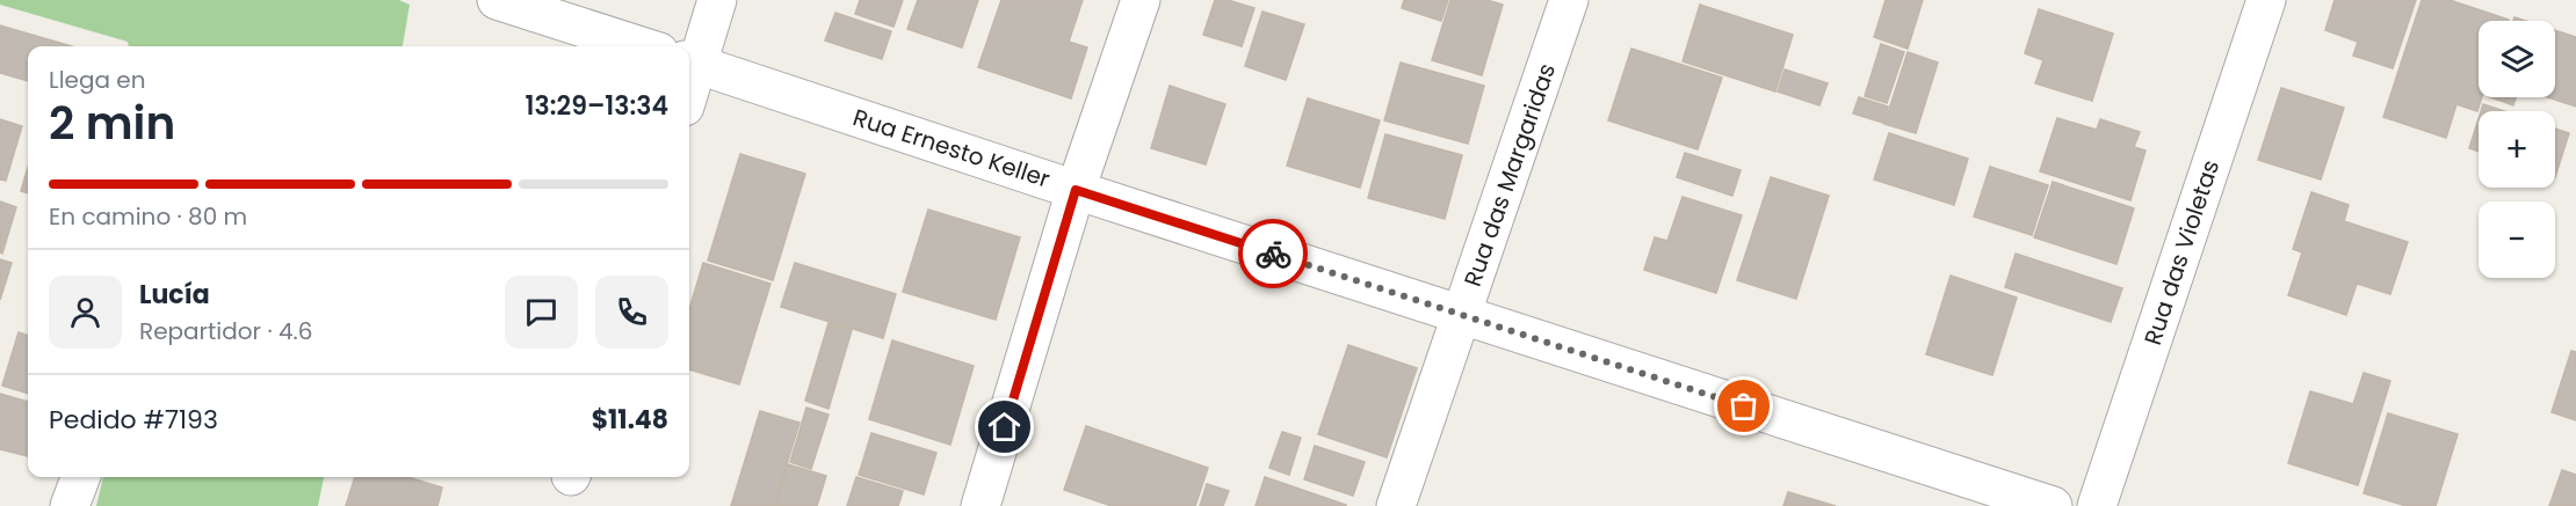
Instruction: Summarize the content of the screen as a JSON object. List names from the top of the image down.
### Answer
{
  "streets": {
    "street": ["Rua Ernesto Keller", "Rua das Margaridas", "Rua das Violetas"]
  },
  "crossings": [
    ["Rua Ernesto Keller", "Rua das Margaridas"]
  ],
  "page": {
    "map_buttons": ["+", "−"],
    "heading": ["2 min", "Llega en", "13:29–13:34"],
    "panel": [
      "Lucía",
      "Repartidor · 4.6",
      "Pedido #7193",
      "$11.48"
    ],
    "bar": "En camino · 80 m"
  }
}
